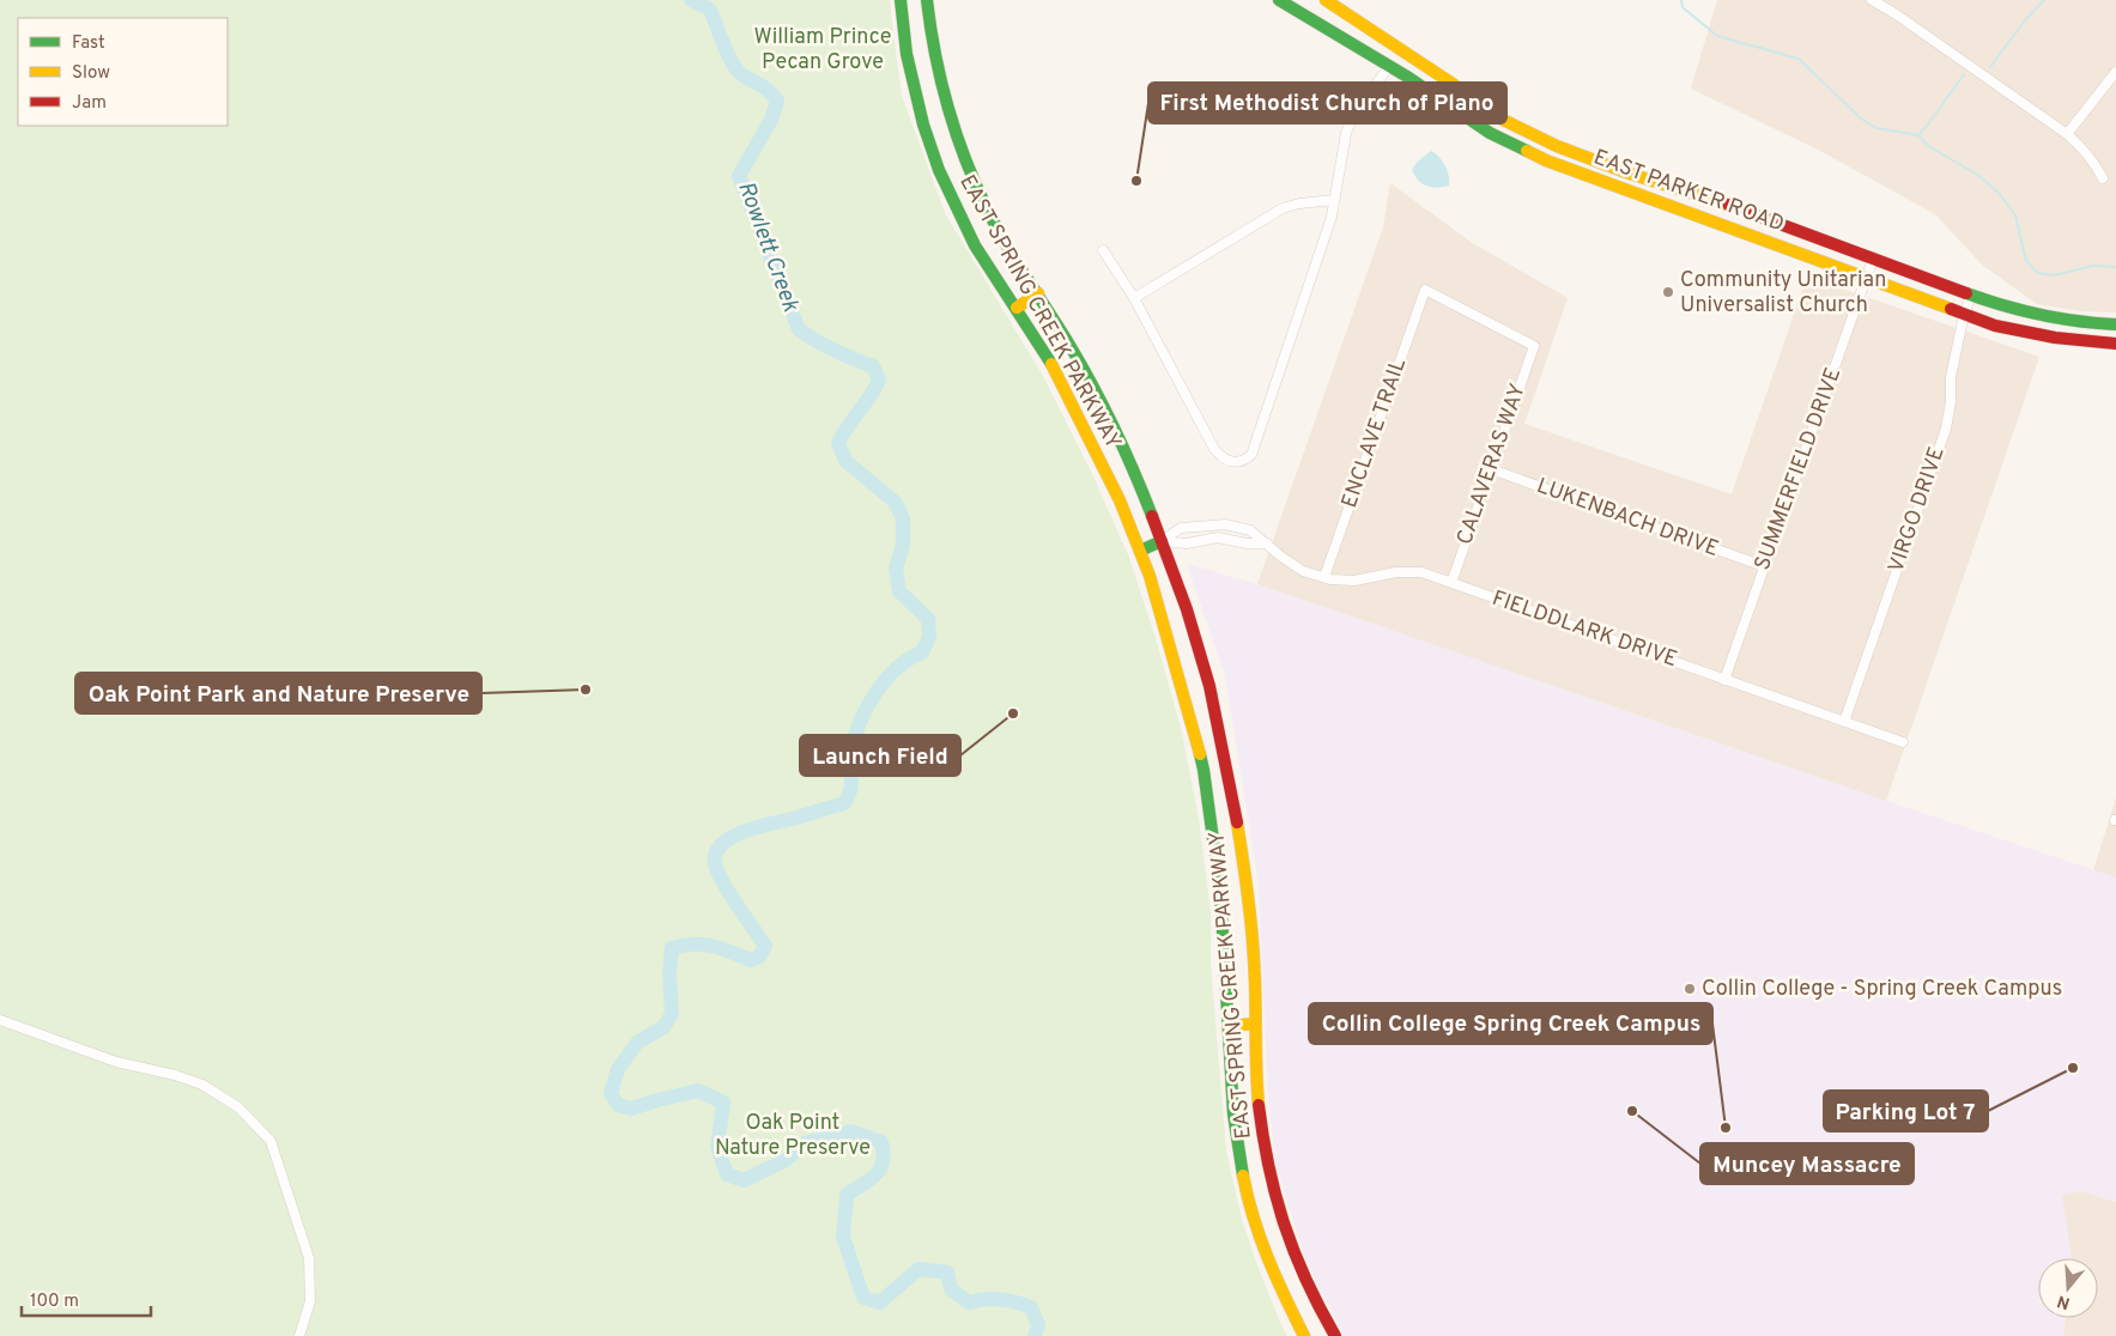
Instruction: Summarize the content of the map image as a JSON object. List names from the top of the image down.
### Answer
{
  "streets": {
    "main road": ["EAST PARKER ROAD", "EAST SPRING CREEK PARKWAY"],
    "street": [
      "ENCLAVE TRAIL",
      "CALAVERAS WAY",
      "SUMMERFIELD DRIVE",
      "VIRGO DRIVE",
      "LUKENBACH DRIVE",
      "FIELDDLARK DRIVE"
    ]
  },
  "crossings": [
    ["EAST PARKER ROAD", "SUMMERFIELD DRIVE"],
    ["EAST PARKER ROAD", "VIRGO DRIVE"],
    ["EAST SPRING CREEK PARKWAY", "FIELDDLARK DRIVE"],
    ["ENCLAVE TRAIL", "CALAVERAS WAY"],
    ["ENCLAVE TRAIL", "FIELDDLARK DRIVE"],
    ["CALAVERAS WAY", "LUKENBACH DRIVE"],
    ["CALAVERAS WAY", "FIELDDLARK DRIVE"],
    ["SUMMERFIELD DRIVE", "LUKENBACH DRIVE"],
    ["SUMMERFIELD DRIVE", "FIELDDLARK DRIVE"],
    ["VIRGO DRIVE", "FIELDDLARK DRIVE"]
  ],
  "water": ["Rowlett Creek"],
  "parks": ["William Prince Pecan Grove", "Oak Point Nature Preserve"],
  "places": [
    "First Methodist Church of Plano",
    "Community Unitarian Universalist Church",
    "Oak Point Park and Nature Preserve",
    "Launch Field",
    "Collin College - Spring Creek Campus",
    "Parking Lot 7",
    "Muncey Massacre",
    "Collin College Spring Creek Campus"
  ],
  "legend": ["Fast", "Slow", "Jam"],
  "scale_bar": "100 m",
  "north": "bottom"
}
